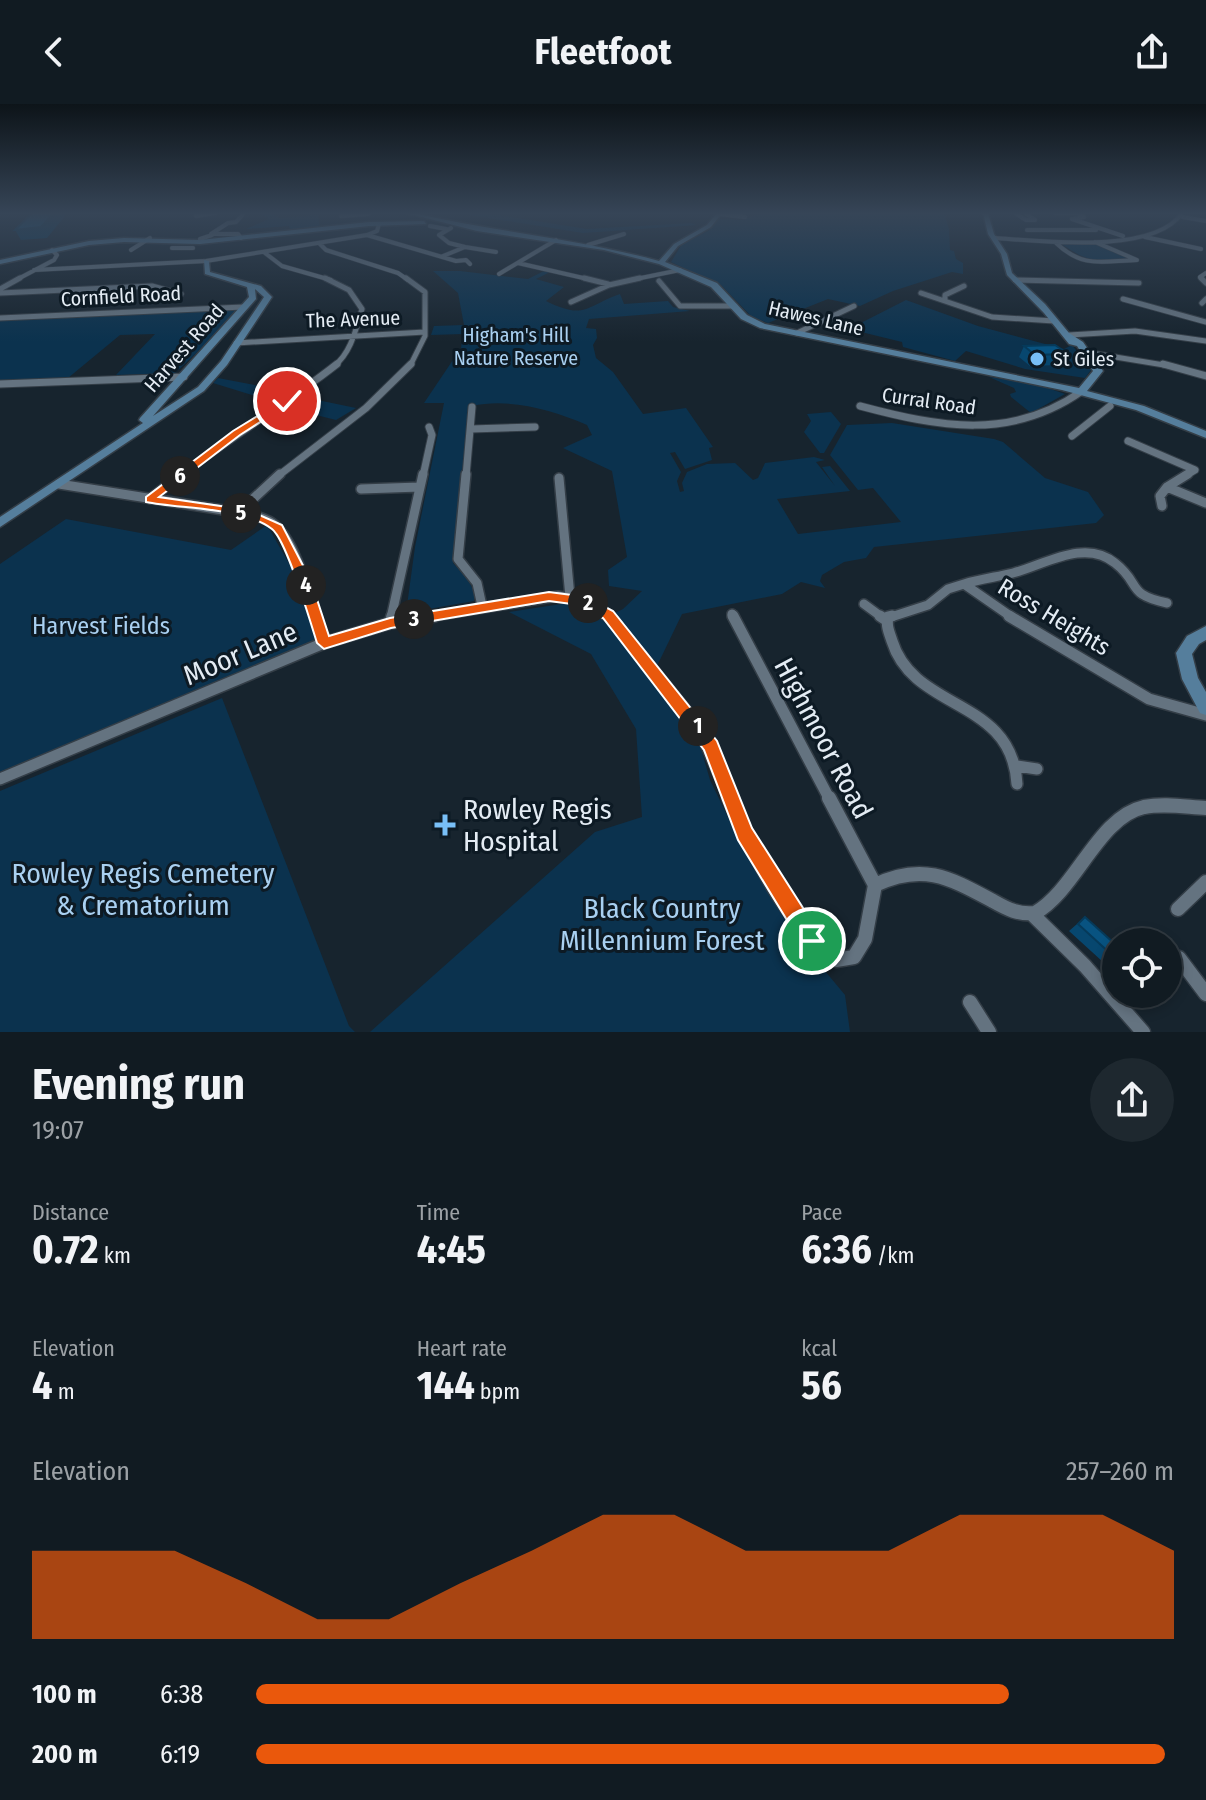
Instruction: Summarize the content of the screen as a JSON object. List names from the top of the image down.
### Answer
{
  "streets": {
    "street": [
      "Cornfield Road",
      "Hawes Lane",
      "The Avenue",
      "Harvest Road",
      "Curral Road",
      "Ross Heights",
      "Moor Lane",
      "Highmoor Road"
    ]
  },
  "crossings": [
    ["Cornfield Road", "Harvest Road"],
    ["Hawes Lane", "Curral Road"],
    ["The Avenue", "Harvest Road"],
    ["Moor Lane", "Highmoor Road"]
  ],
  "parks": [
    "Higham's Hill Nature Reserve",
    "Harvest Fields",
    "Rowley Regis Cemetery & Crematorium",
    "Black Country Millennium Forest"
  ],
  "places": {
    "other": ["St Giles"],
    "health": ["Rowley Regis Hospital"]
  },
  "page": {
    "header": "Fleetfoot",
    "pins": [
      "6",
      "5",
      "4",
      "2",
      "3",
      "1"
    ],
    "heading": ["Evening run", "19:07"],
    "stats": [
      ["Distance", "0.72 km"],
      ["Time", "4:45"],
      ["Pace", "6:36 /km"],
      ["Elevation", "4 m"],
      ["Heart rate", "144 bpm"],
      ["kcal", "56"]
    ],
    "chart": ["Elevation", "257–260 m"],
    "list": [
      {
        "name": "100 m",
        "note": "6:38"
      },
      {
        "name": "200 m",
        "note": "6:19"
      }
    ]
  }
}
